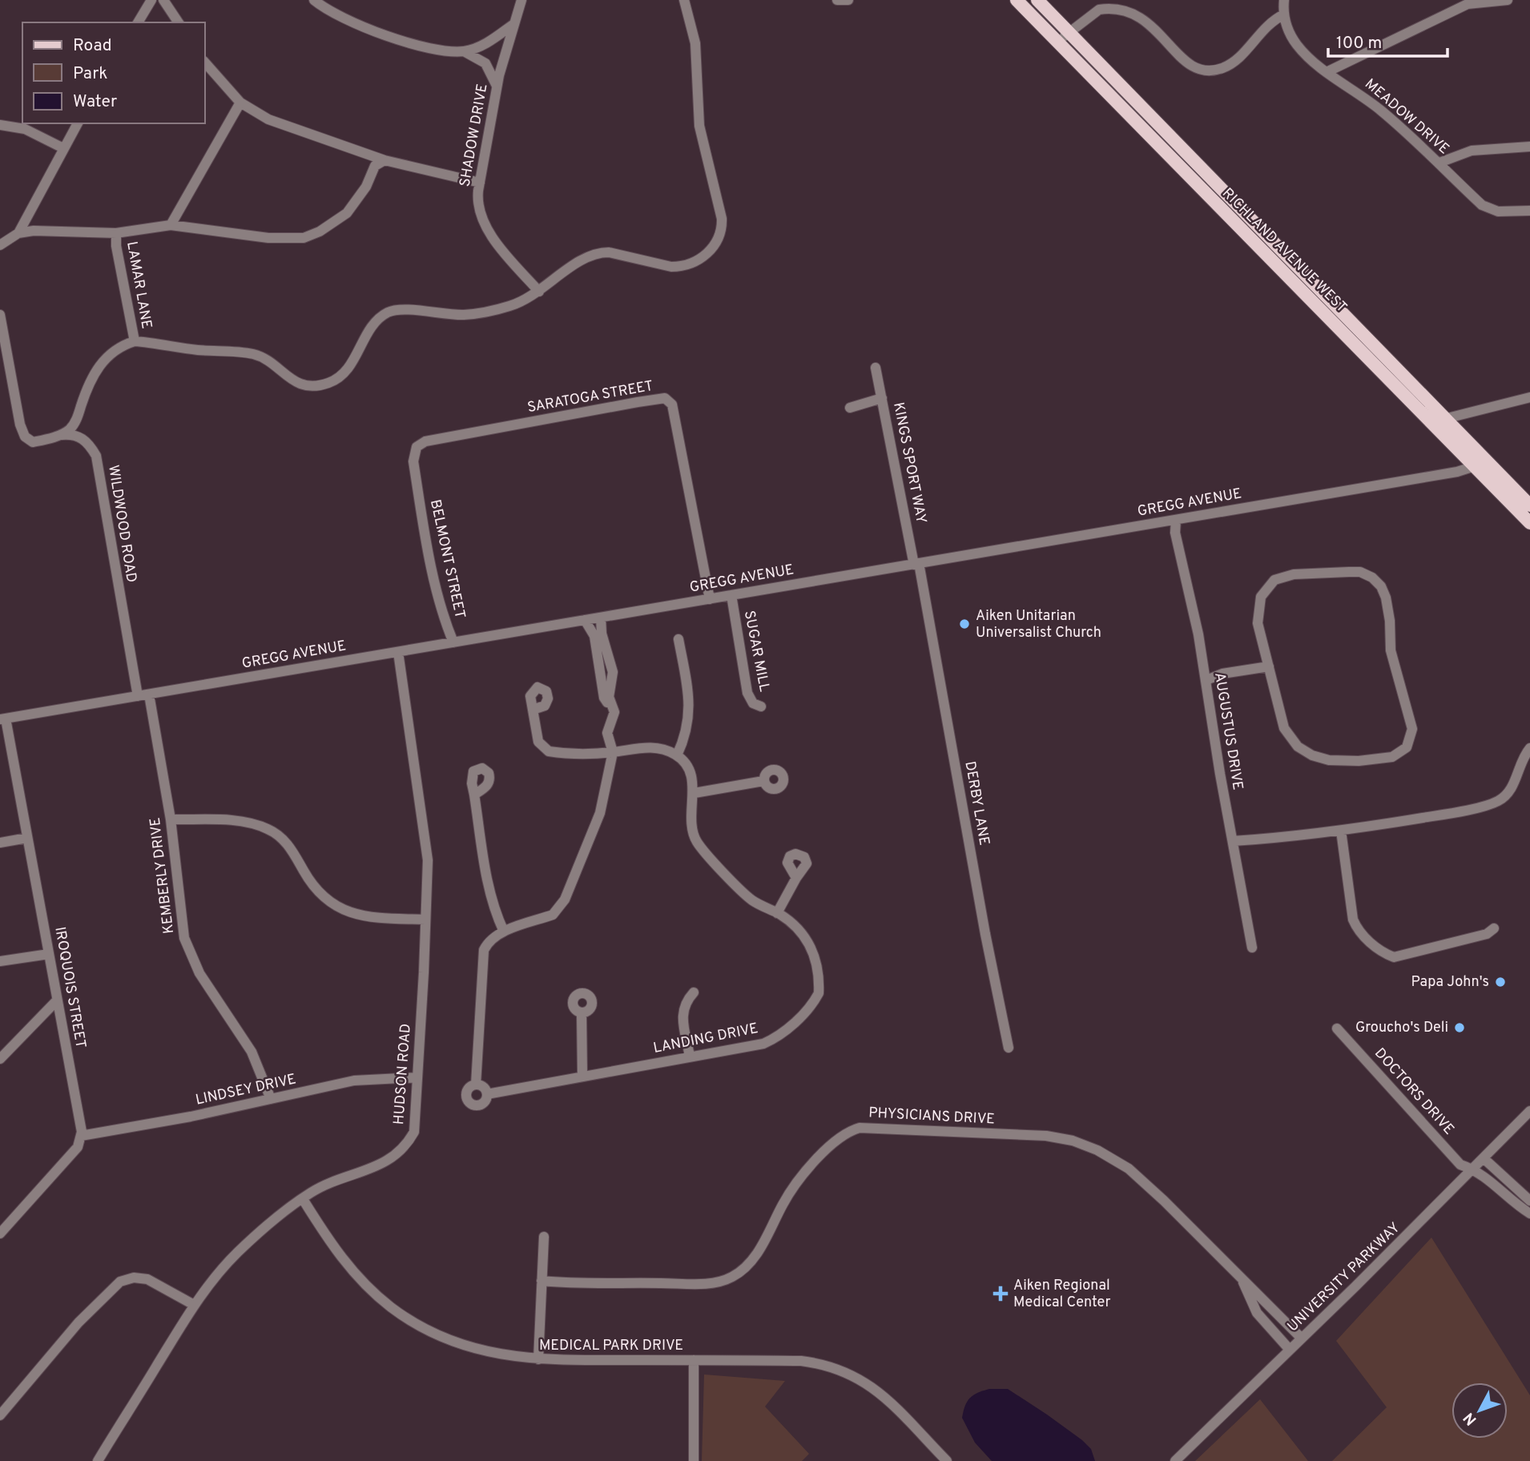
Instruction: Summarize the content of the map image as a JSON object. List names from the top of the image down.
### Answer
{
  "streets": {
    "main road": ["RICHLAND AVENUE WEST"],
    "street": [
      "MEADOW DRIVE",
      "SHADOW DRIVE",
      "LAMAR LANE",
      "SARATOGA STREET",
      "KINGS SPORT WAY",
      "GREGG AVENUE",
      "WILDWOOD ROAD",
      "BELMONT STREET",
      "SUGAR MILL",
      "AUGUSTUS DRIVE",
      "DERBY LANE",
      "KEMBERLY DRIVE",
      "IROQUOIS STREET",
      "LANDING DRIVE",
      "HUDSON ROAD",
      "LINDSEY DRIVE",
      "DOCTORS DRIVE",
      "PHYSICIANS DRIVE",
      "UNIVERSITY PARKWAY",
      "MEDICAL PARK DRIVE"
    ]
  },
  "crossings": [
    ["RICHLAND AVENUE WEST", "GREGG AVENUE"],
    ["SARATOGA STREET", "GREGG AVENUE"],
    ["SARATOGA STREET", "BELMONT STREET"],
    ["KINGS SPORT WAY", "GREGG AVENUE"],
    ["KINGS SPORT WAY", "DERBY LANE"],
    ["GREGG AVENUE", "WILDWOOD ROAD"],
    ["GREGG AVENUE", "BELMONT STREET"],
    ["GREGG AVENUE", "SUGAR MILL"],
    ["GREGG AVENUE", "AUGUSTUS DRIVE"],
    ["GREGG AVENUE", "DERBY LANE"],
    ["GREGG AVENUE", "KEMBERLY DRIVE"],
    ["GREGG AVENUE", "IROQUOIS STREET"],
    ["GREGG AVENUE", "LANDING DRIVE"],
    ["GREGG AVENUE", "HUDSON ROAD"],
    ["KEMBERLY DRIVE", "LINDSEY DRIVE"],
    ["IROQUOIS STREET", "LINDSEY DRIVE"],
    ["HUDSON ROAD", "LINDSEY DRIVE"],
    ["HUDSON ROAD", "MEDICAL PARK DRIVE"],
    ["DOCTORS DRIVE", "UNIVERSITY PARKWAY"],
    ["PHYSICIANS DRIVE", "UNIVERSITY PARKWAY"]
  ],
  "places": {
    "other": ["Aiken Unitarian Universalist Church", "Papa John's", "Groucho's Deli"],
    "health": ["Aiken Regional Medical Center"]
  },
  "legend": ["Road", "Park", "Water"],
  "scale_bar": "100 m",
  "north": "bottom left"
}
